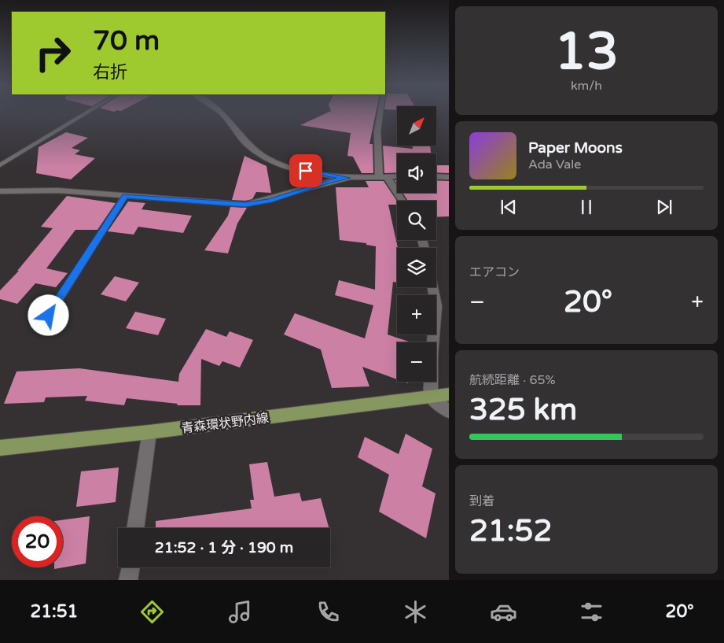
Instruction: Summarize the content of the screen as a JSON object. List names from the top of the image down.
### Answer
{
  "streets": {
    "main road": ["青森環状野内線"]
  },
  "north": "top right",
  "page": {
    "tile": [
      ["13", "km/h"],
      "エアコン",
      ["航続距離 · 65%", "325 km"],
      ["到着", "21:52"]
    ],
    "turn": ["70 m", "右折"],
    "map_buttons": ["+", "−"],
    "song": ["Paper Moons", "Ada Vale"],
    "heat": ["−", "20°", "+"],
    "limit": "20",
    "trip": "21:52 · 1 分 · 190 m",
    "tabs": ["21:51", "20°"]
  }
}
